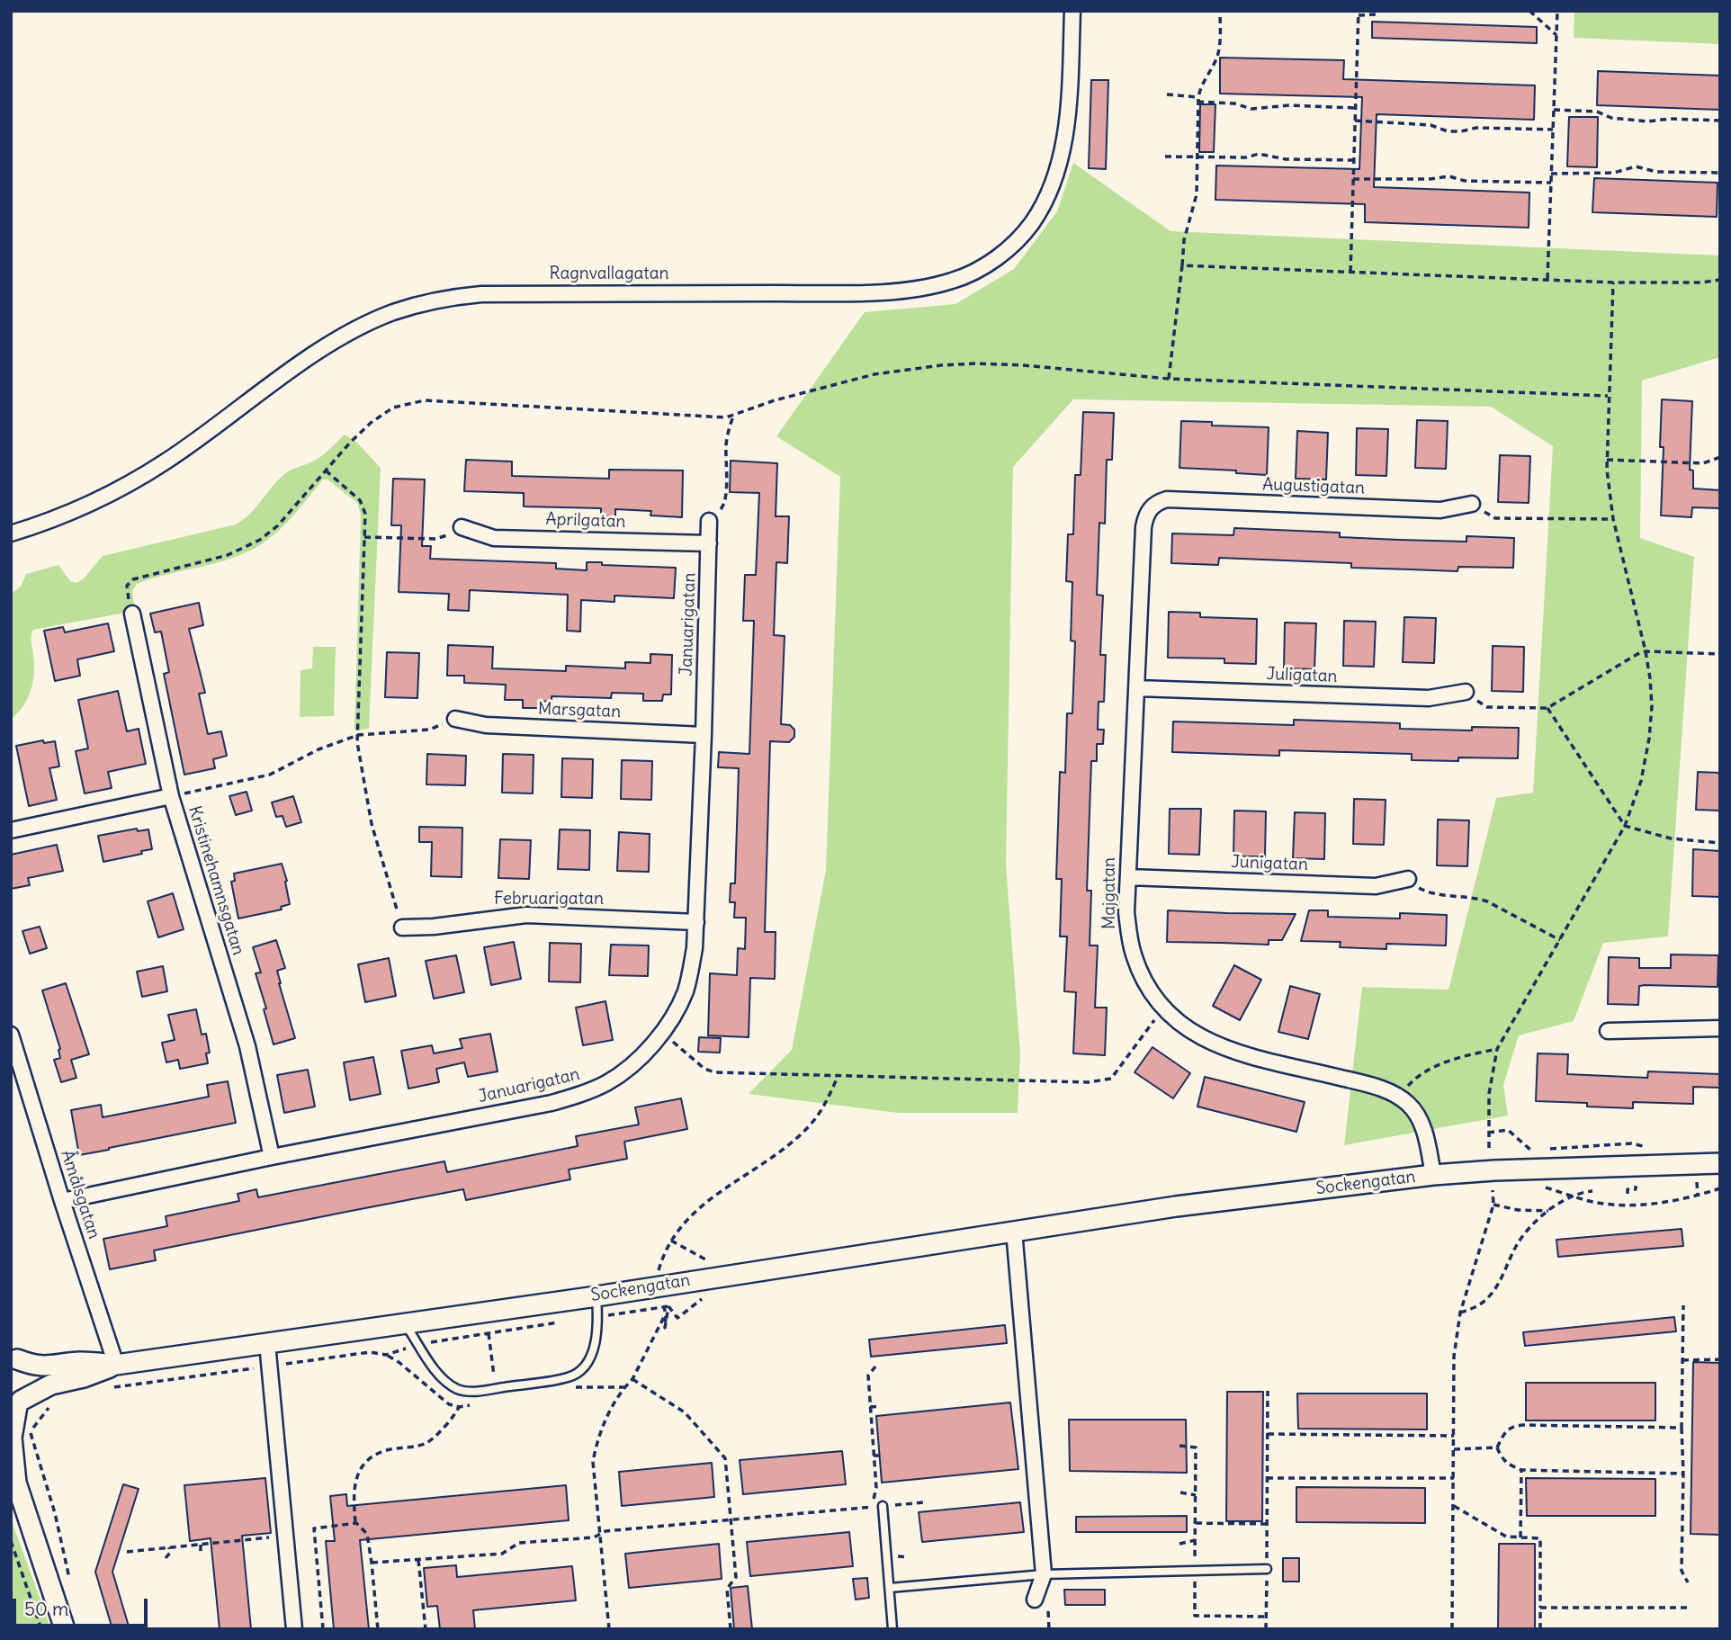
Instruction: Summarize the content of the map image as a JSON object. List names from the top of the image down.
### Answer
{
  "streets": {
    "street": [
      "Ragnvallagatan",
      "Augustigatan",
      "Aprilgatan",
      "Januarigatan",
      "Juligatan",
      "Marsgatan",
      "Junigatan",
      "Kristinehamnsgatan",
      "Majgatan",
      "Februarigatan",
      "Sockengatan",
      "Åmålsgatan"
    ]
  },
  "crossings": [
    ["Augustigatan", "Majgatan"],
    ["Aprilgatan", "Januarigatan"],
    ["Januarigatan", "Marsgatan"],
    ["Januarigatan", "Kristinehamnsgatan"],
    ["Januarigatan", "Februarigatan"],
    ["Januarigatan", "Åmålsgatan"],
    ["Juligatan", "Majgatan"],
    ["Junigatan", "Majgatan"],
    ["Majgatan", "Sockengatan"],
    ["Sockengatan", "Åmålsgatan"]
  ],
  "scale_bar": "50 m"
}
